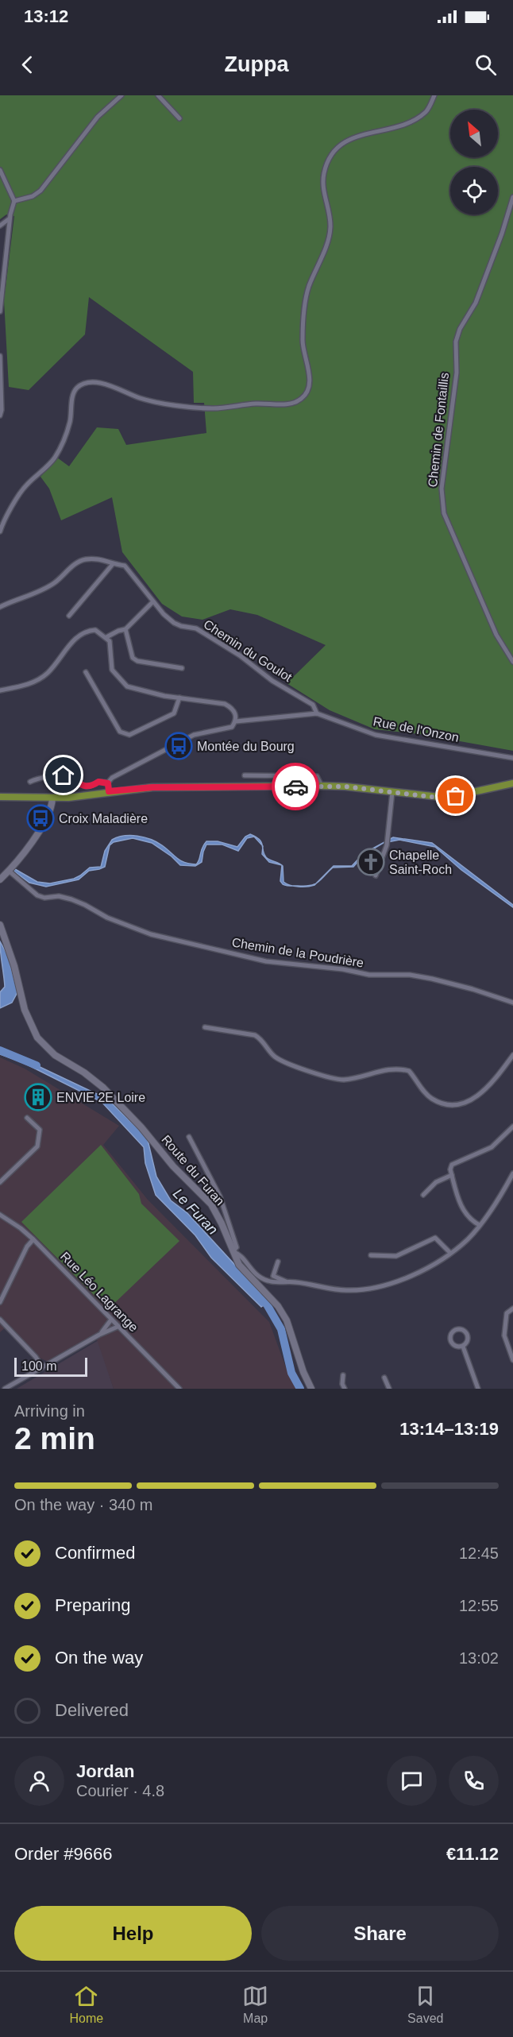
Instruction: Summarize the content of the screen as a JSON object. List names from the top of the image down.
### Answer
{
  "streets": {
    "main road": ["Route du Furan"],
    "street": [
      "Chemin de Fontaillis",
      "Chemin du Goulot",
      "Rue de l'Onzon",
      "Chemin de la Poudrière",
      "Rue Léo Lagrange"
    ]
  },
  "crossings": [
    ["Chemin du Goulot", "Rue de l'Onzon"]
  ],
  "water": ["Le Furan"],
  "places": {
    "bus stop": ["Montée du Bourg", "Croix Maladière"],
    "church": ["Chapelle Saint-Roch"],
    "building": ["ENVIE 2E Loire"]
  },
  "scale_bar": "100 m",
  "north": "top left",
  "page": {
    "status": "13:12",
    "header": "Zuppa",
    "scale": "100 m",
    "heading": ["2 min", "Arriving in", "13:14–13:19"],
    "panel": [
      "Jordan",
      "Courier · 4.8",
      "Order #9666",
      "€11.12"
    ],
    "bar": "On the way · 340 m",
    "list": [
      ["Confirmed", "12:45"],
      ["Preparing", "12:55"],
      ["On the way", "13:02"],
      "Delivered"
    ],
    "buttons": ["Help", "Share"],
    "tabs": ["Home", "Map", "Saved"]
  }
}
